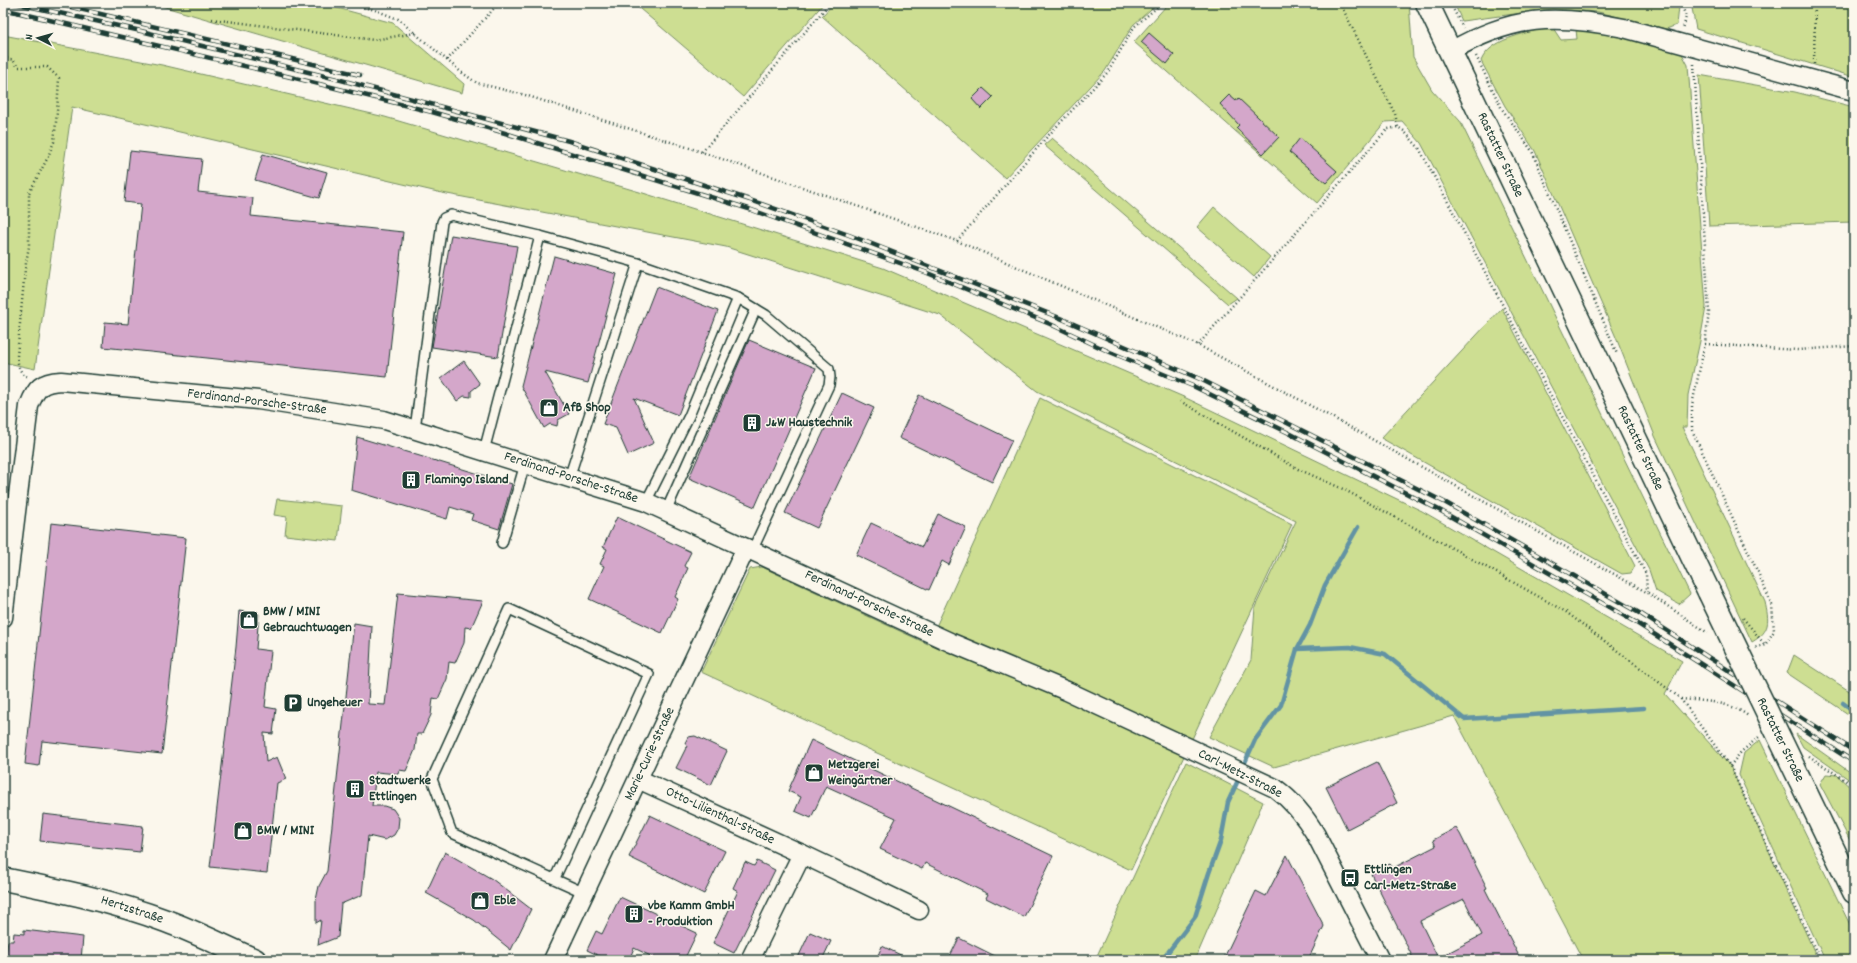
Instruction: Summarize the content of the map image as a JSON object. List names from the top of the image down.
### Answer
{
  "streets": {
    "main road": ["Rastatter Straße", "Hertzstraße"],
    "street": [
      "Ferdinand-Porsche-Straße",
      "Marie-Curie-Straße",
      "Carl-Metz-Straße",
      "Otto-Lilienthal-Straße"
    ]
  },
  "crossings": [
    ["Ferdinand-Porsche-Straße", "Marie-Curie-Straße"],
    ["Ferdinand-Porsche-Straße", "Carl-Metz-Straße"],
    ["Marie-Curie-Straße", "Otto-Lilienthal-Straße"]
  ],
  "places": {
    "shop": [
      "AfB Shop",
      "BMW / MINI Gebrauchtwagen",
      "Metzgerei Weingärtner",
      "BMW / MINI",
      "Eble"
    ],
    "building": [
      "J&W Haustechnik",
      "Flamingo Island",
      "Stadtwerke Ettlingen",
      "vbe Kamm GmbH - Produktion"
    ],
    "parking": ["Ungeheuer"],
    "bus stop": ["Ettlingen Carl-Metz-Straße"]
  },
  "north": "left"
}
